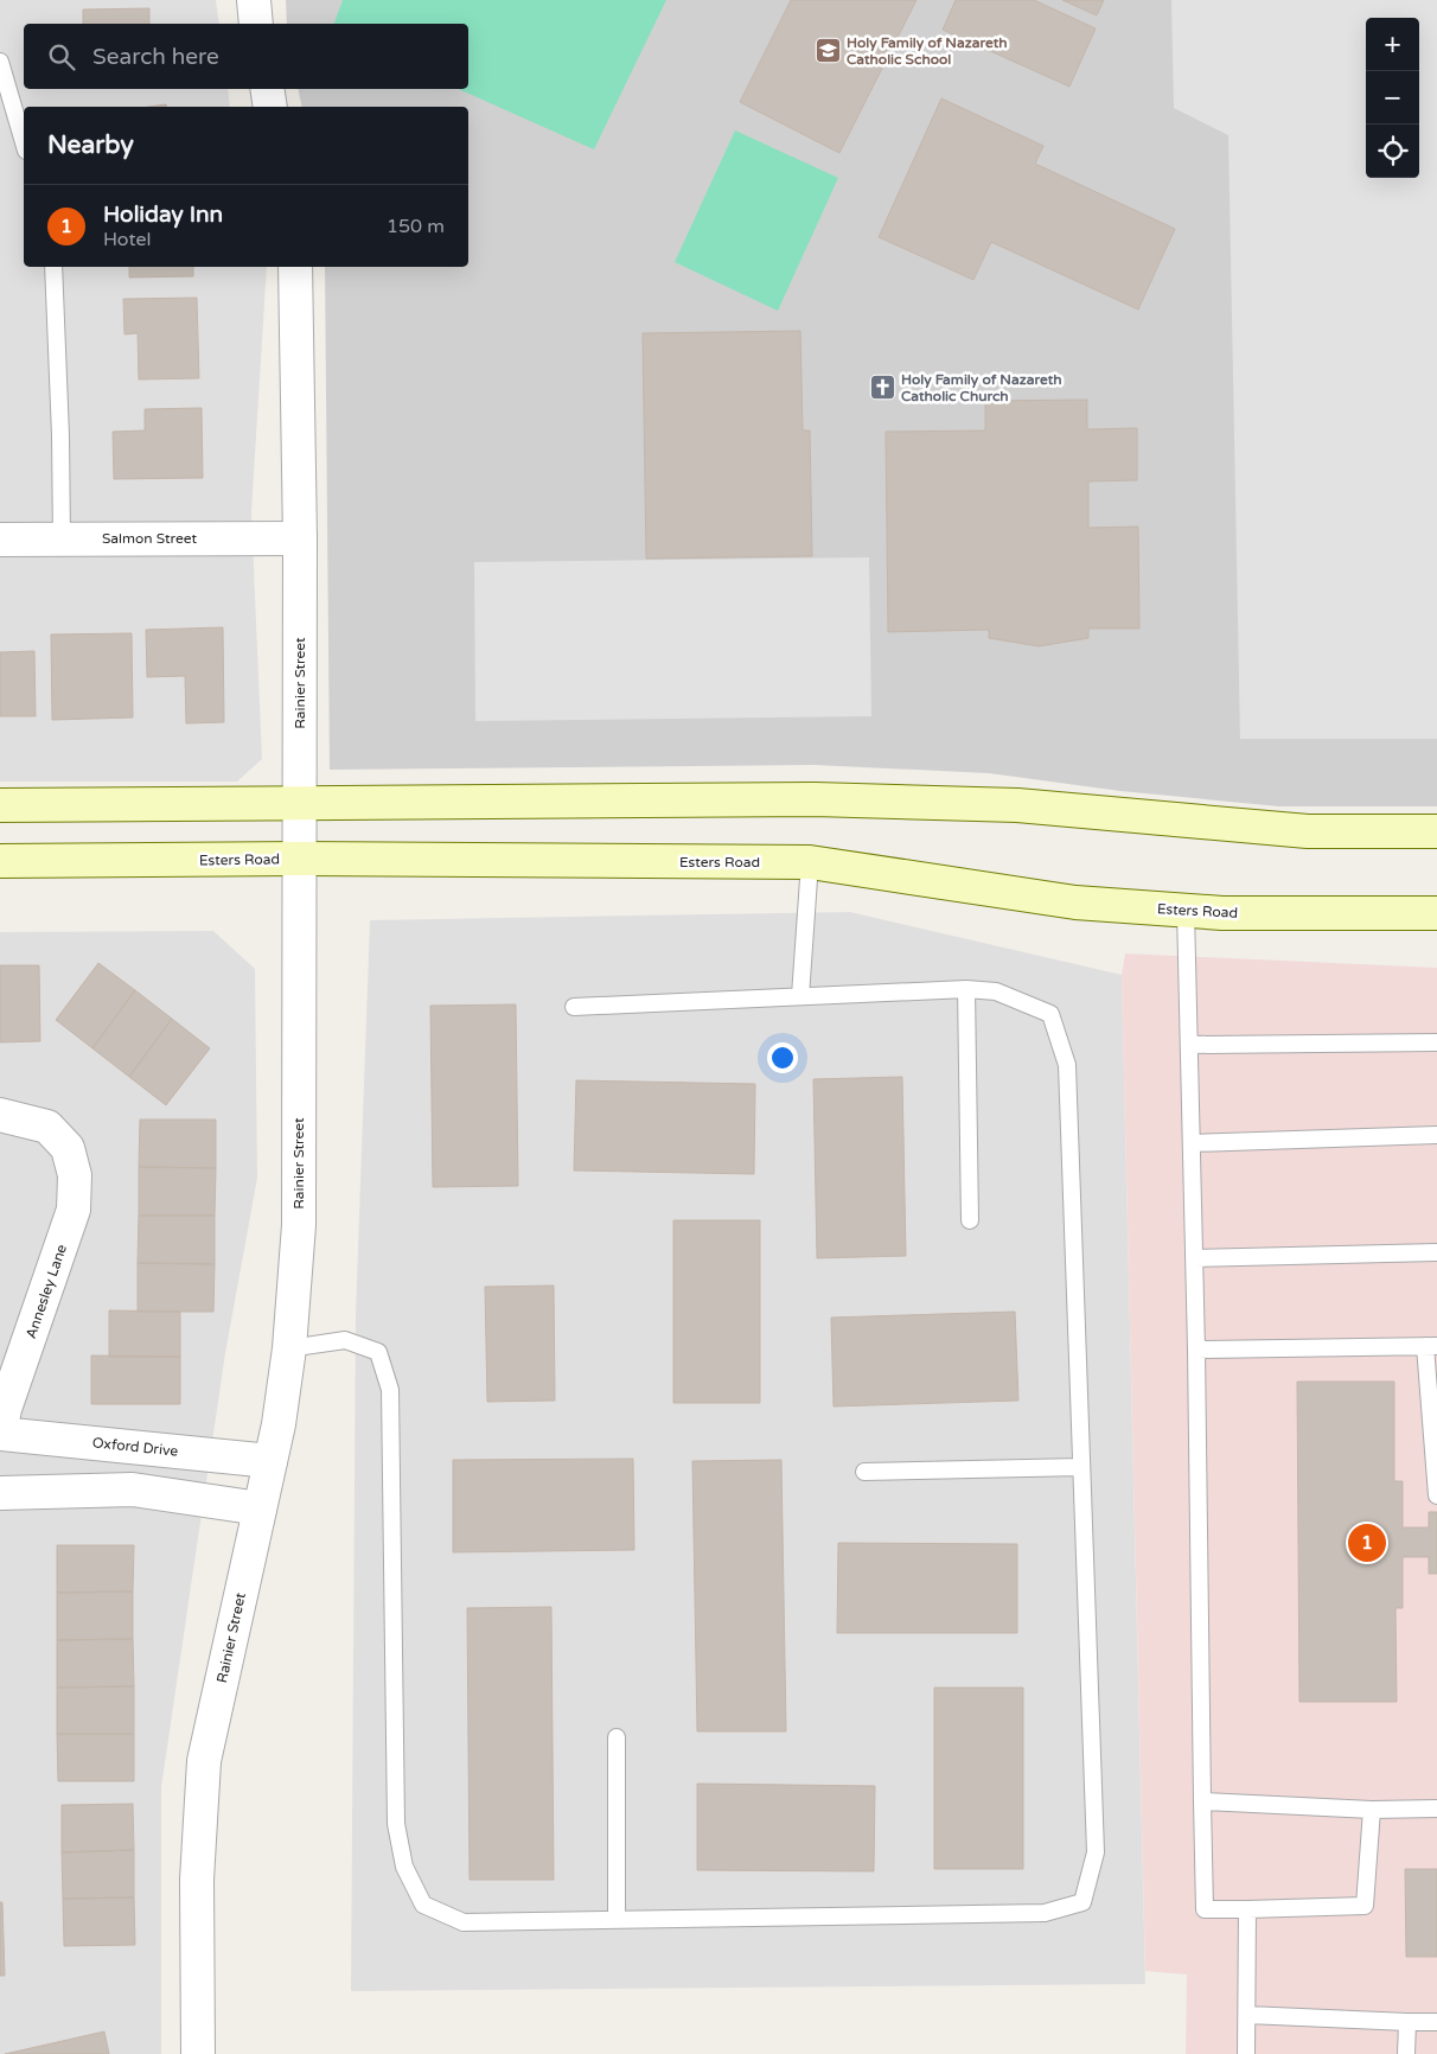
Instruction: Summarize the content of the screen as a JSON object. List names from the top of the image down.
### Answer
{
  "streets": {
    "main road": ["Esters Road"],
    "street": [
      "Salmon Street",
      "Rainier Street",
      "Annesley Lane",
      "Oxford Drive"
    ]
  },
  "crossings": [
    ["Salmon Street", "Rainier Street"],
    ["Rainier Street", "Esters Road"],
    ["Rainier Street", "Oxford Drive"],
    ["Annesley Lane", "Oxford Drive"]
  ],
  "places": {
    "school or university": ["Holy Family of Nazareth Catholic School"],
    "church": ["Holy Family of Nazareth Catholic Church"]
  },
  "page": {
    "map_buttons": ["+", "−"],
    "search": "Search here",
    "heading": "Nearby",
    "list": [
      {
        "mark": "1",
        "name": "Holiday Inn",
        "note": "Hotel",
        "value": "150 m"
      }
    ],
    "pins": "1"
  }
}
